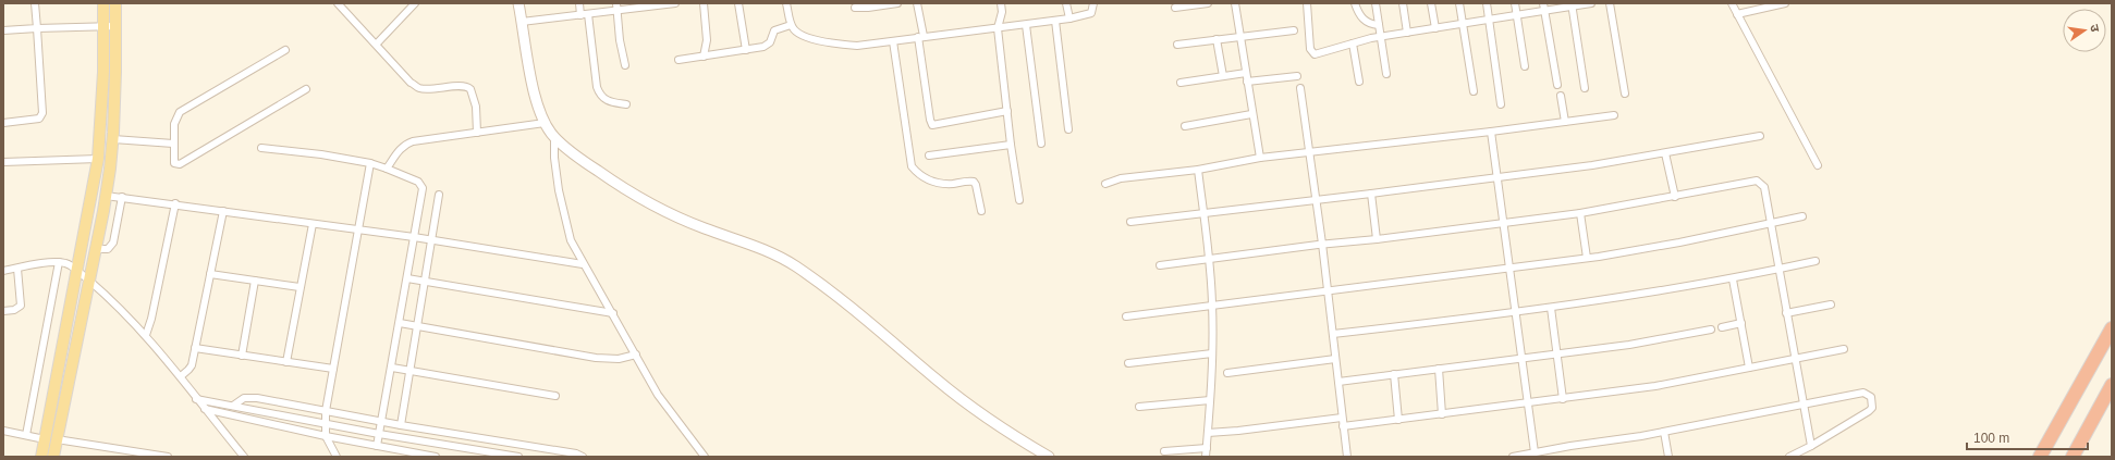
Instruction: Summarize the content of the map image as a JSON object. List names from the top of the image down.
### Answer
{
  "scale_bar": "100 m",
  "north": "right"
}
